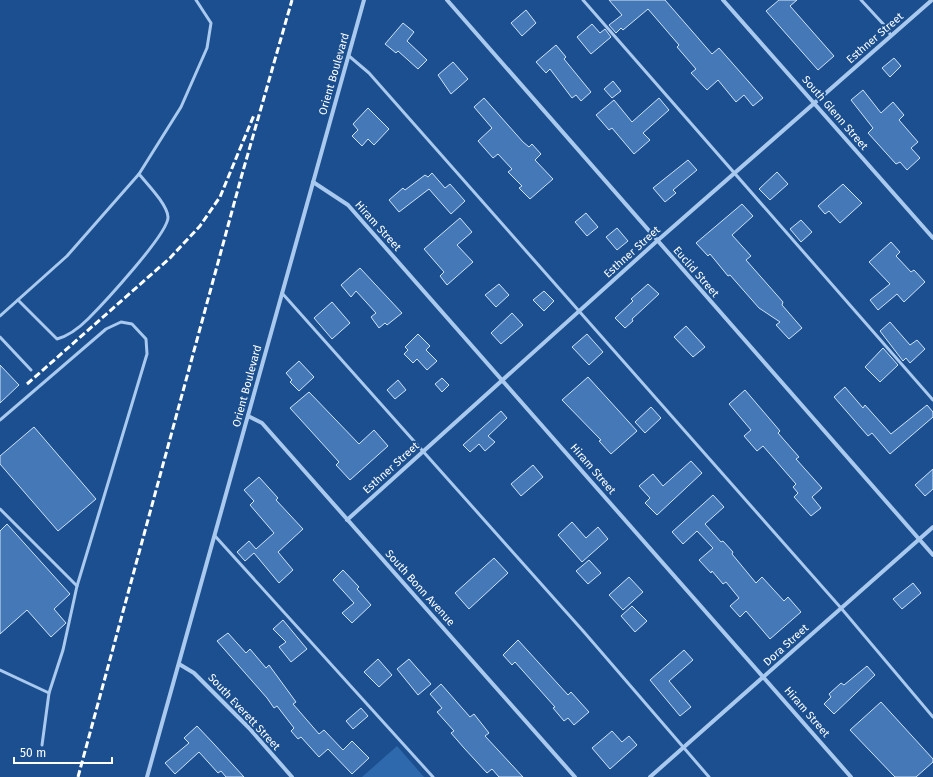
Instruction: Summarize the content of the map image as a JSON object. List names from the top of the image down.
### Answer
{
  "streets": {
    "street": [
      "Esthner Street",
      "Orient Boulevard",
      "South Glenn Street",
      "Hiram Street",
      "Euclid Street",
      "South Bonn Avenue",
      "Dora Street",
      "South Everett Street"
    ]
  },
  "crossings": [
    ["Esthner Street", "South Glenn Street"],
    ["Esthner Street", "Hiram Street"],
    ["Esthner Street", "Euclid Street"],
    ["Esthner Street", "South Bonn Avenue"],
    ["Orient Boulevard", "Hiram Street"],
    ["Orient Boulevard", "South Bonn Avenue"],
    ["Orient Boulevard", "South Everett Street"],
    ["Hiram Street", "Dora Street"],
    ["Euclid Street", "Dora Street"]
  ],
  "scale_bar": "50 m"
}
